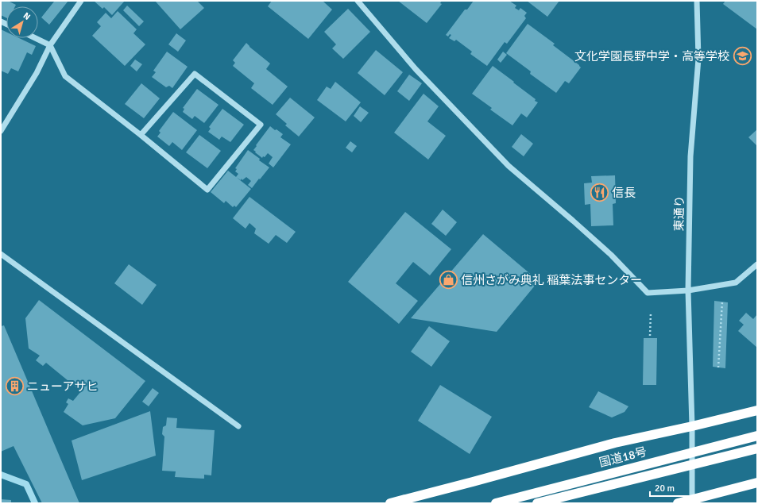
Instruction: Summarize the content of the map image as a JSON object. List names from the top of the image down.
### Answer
{
  "streets": {
    "highway": ["国道18号"],
    "street": ["東通り"]
  },
  "places": {
    "school or university": ["文化学園長野中学・高等学校"],
    "restaurant": ["信長"],
    "shop": ["信州さがみ典礼 稲葉法事センター"],
    "building": ["ニューアサヒ"]
  },
  "scale_bar": "20 m",
  "north": "top right"
}
